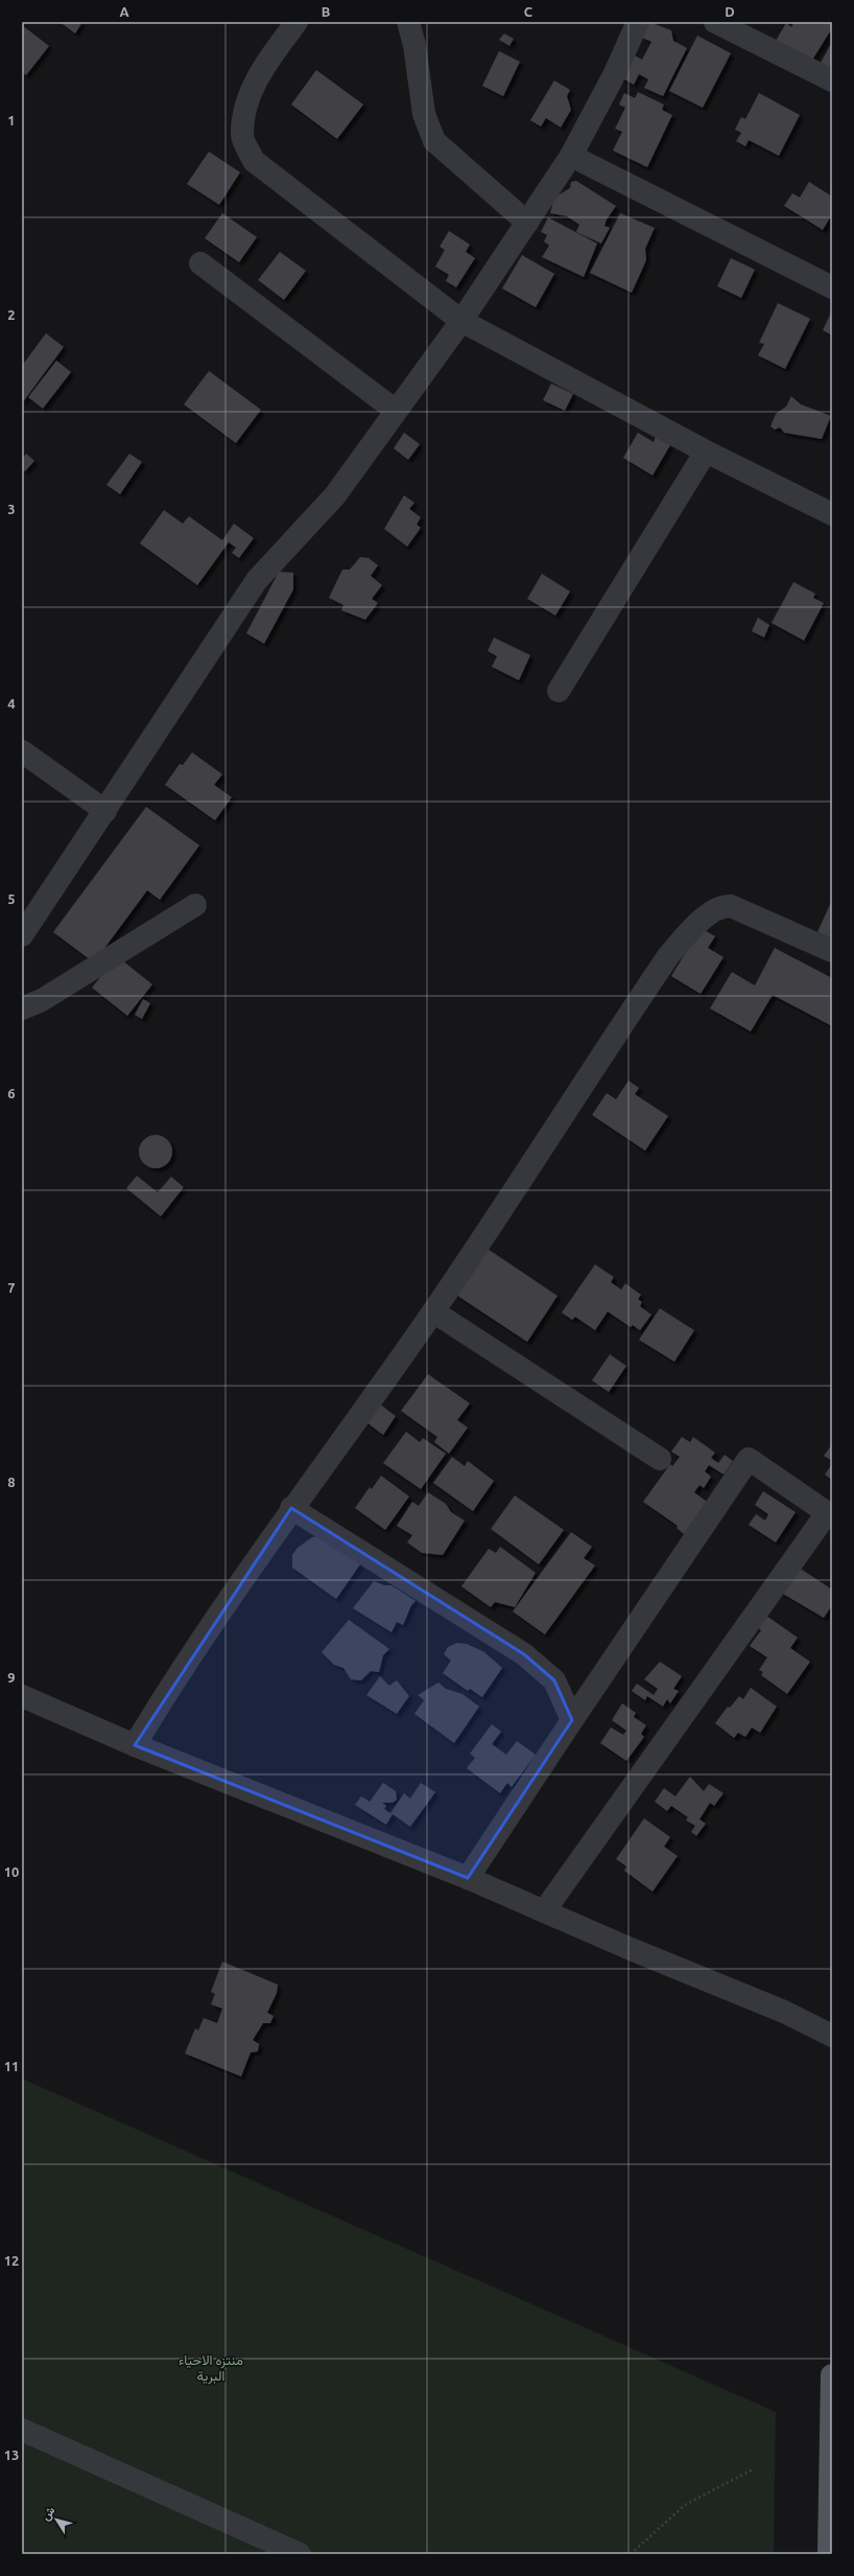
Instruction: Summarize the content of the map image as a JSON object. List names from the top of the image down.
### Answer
{
  "parks": ["منتزه الاحياء البرية"],
  "north": "top left",
  "grid": {
    "columns": [
      "A",
      "B",
      "C",
      "D"
    ],
    "rows": [
      "1",
      "2",
      "3",
      "4",
      "5",
      "6",
      "7",
      "8",
      "9",
      "10",
      "11",
      "12",
      "13"
    ]
  }
}
